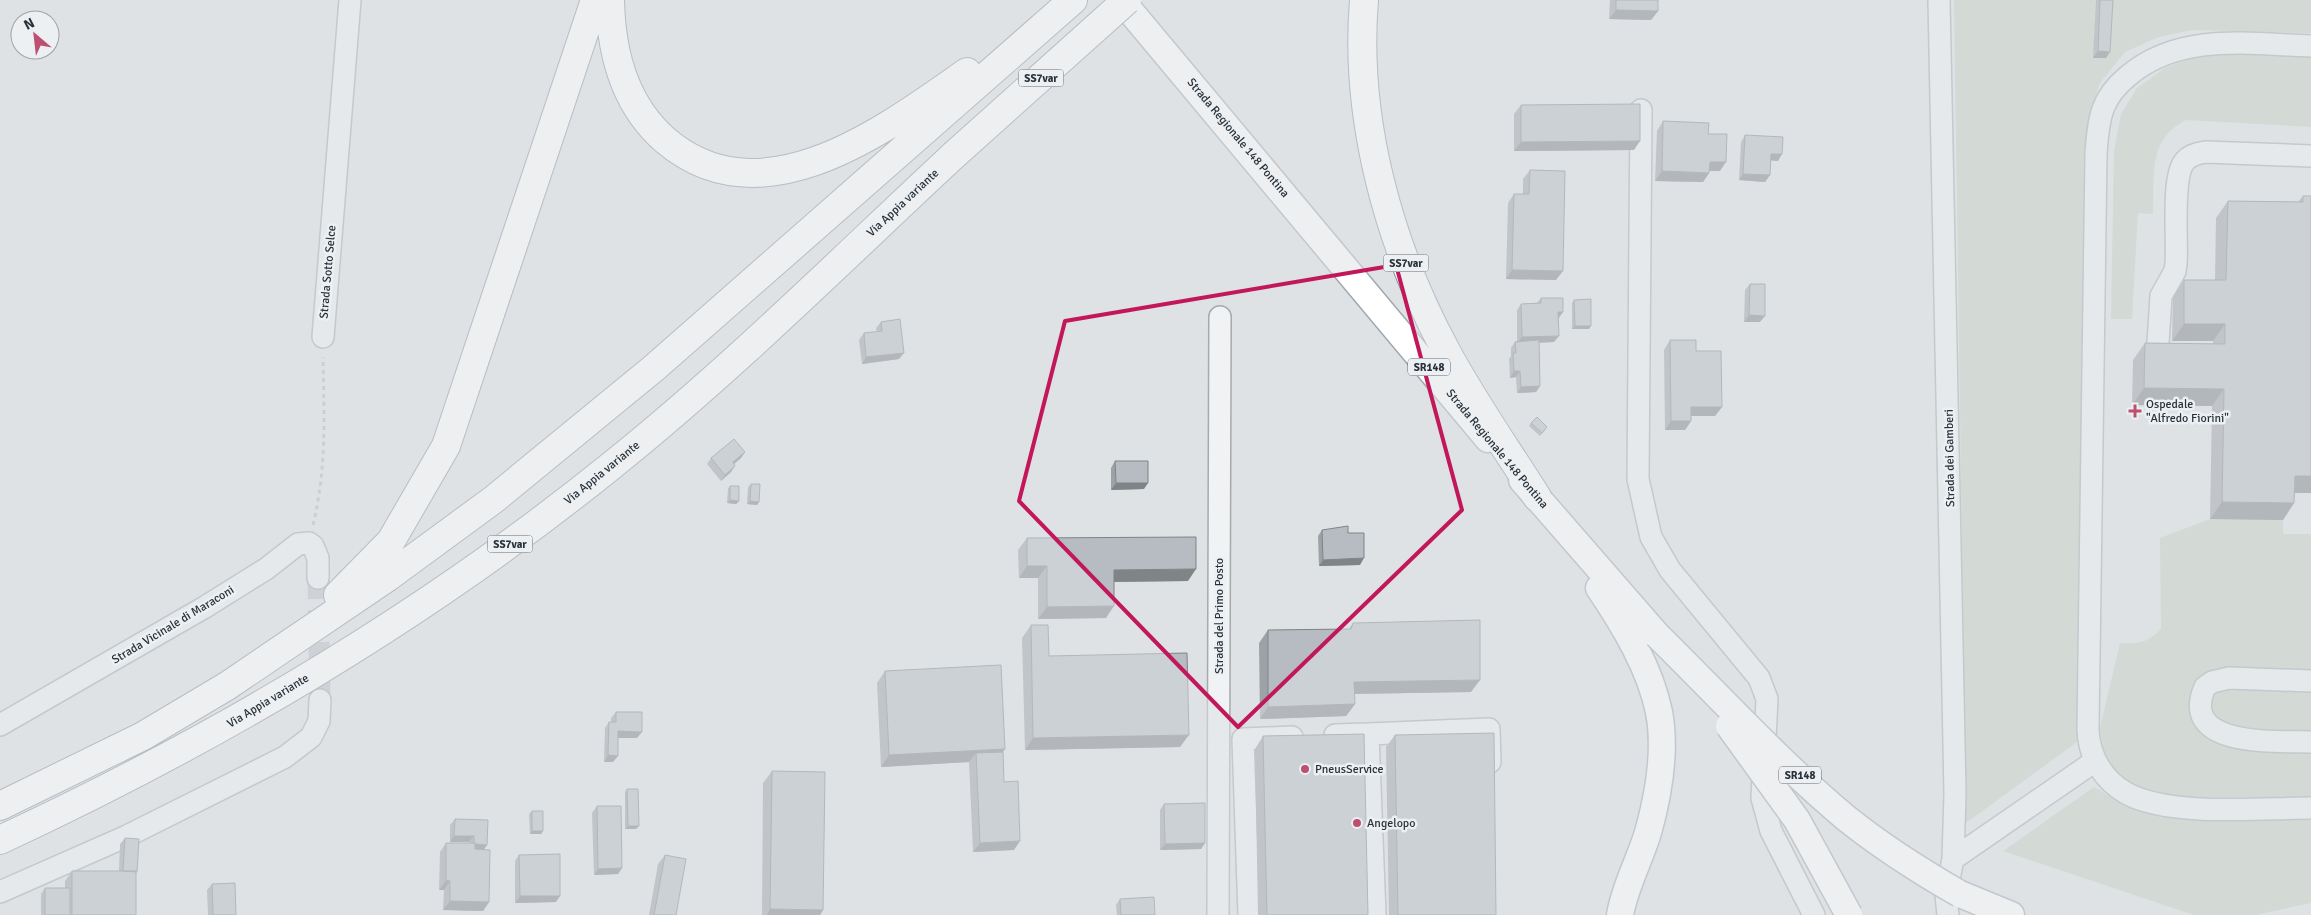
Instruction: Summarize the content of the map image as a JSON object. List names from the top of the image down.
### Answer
{
  "streets": {
    "highway": ["SS7var", "Via Appia variante"],
    "main road": ["Strada Regionale 148 Pontina", "SR148"],
    "street": [
      "Strada Sotto Selce",
      "Strada dei Gamberi",
      "Strada del Primo Posto",
      "Strada Vicinale di Maraconi"
    ]
  },
  "crossings": [
    ["SS7var", "Strada Regionale 148 Pontina"],
    ["SS7var", "SR148"],
    ["Strada Regionale 148 Pontina", "SR148"],
    ["Strada Sotto Selce", "Strada Vicinale di Maraconi"],
    ["SR148", "Strada dei Gamberi"]
  ],
  "places": {
    "health": ["Ospedale \"Alfredo Fiorini\""],
    "other": ["PneusService", "Angelopo"]
  },
  "north": "top left"
}
